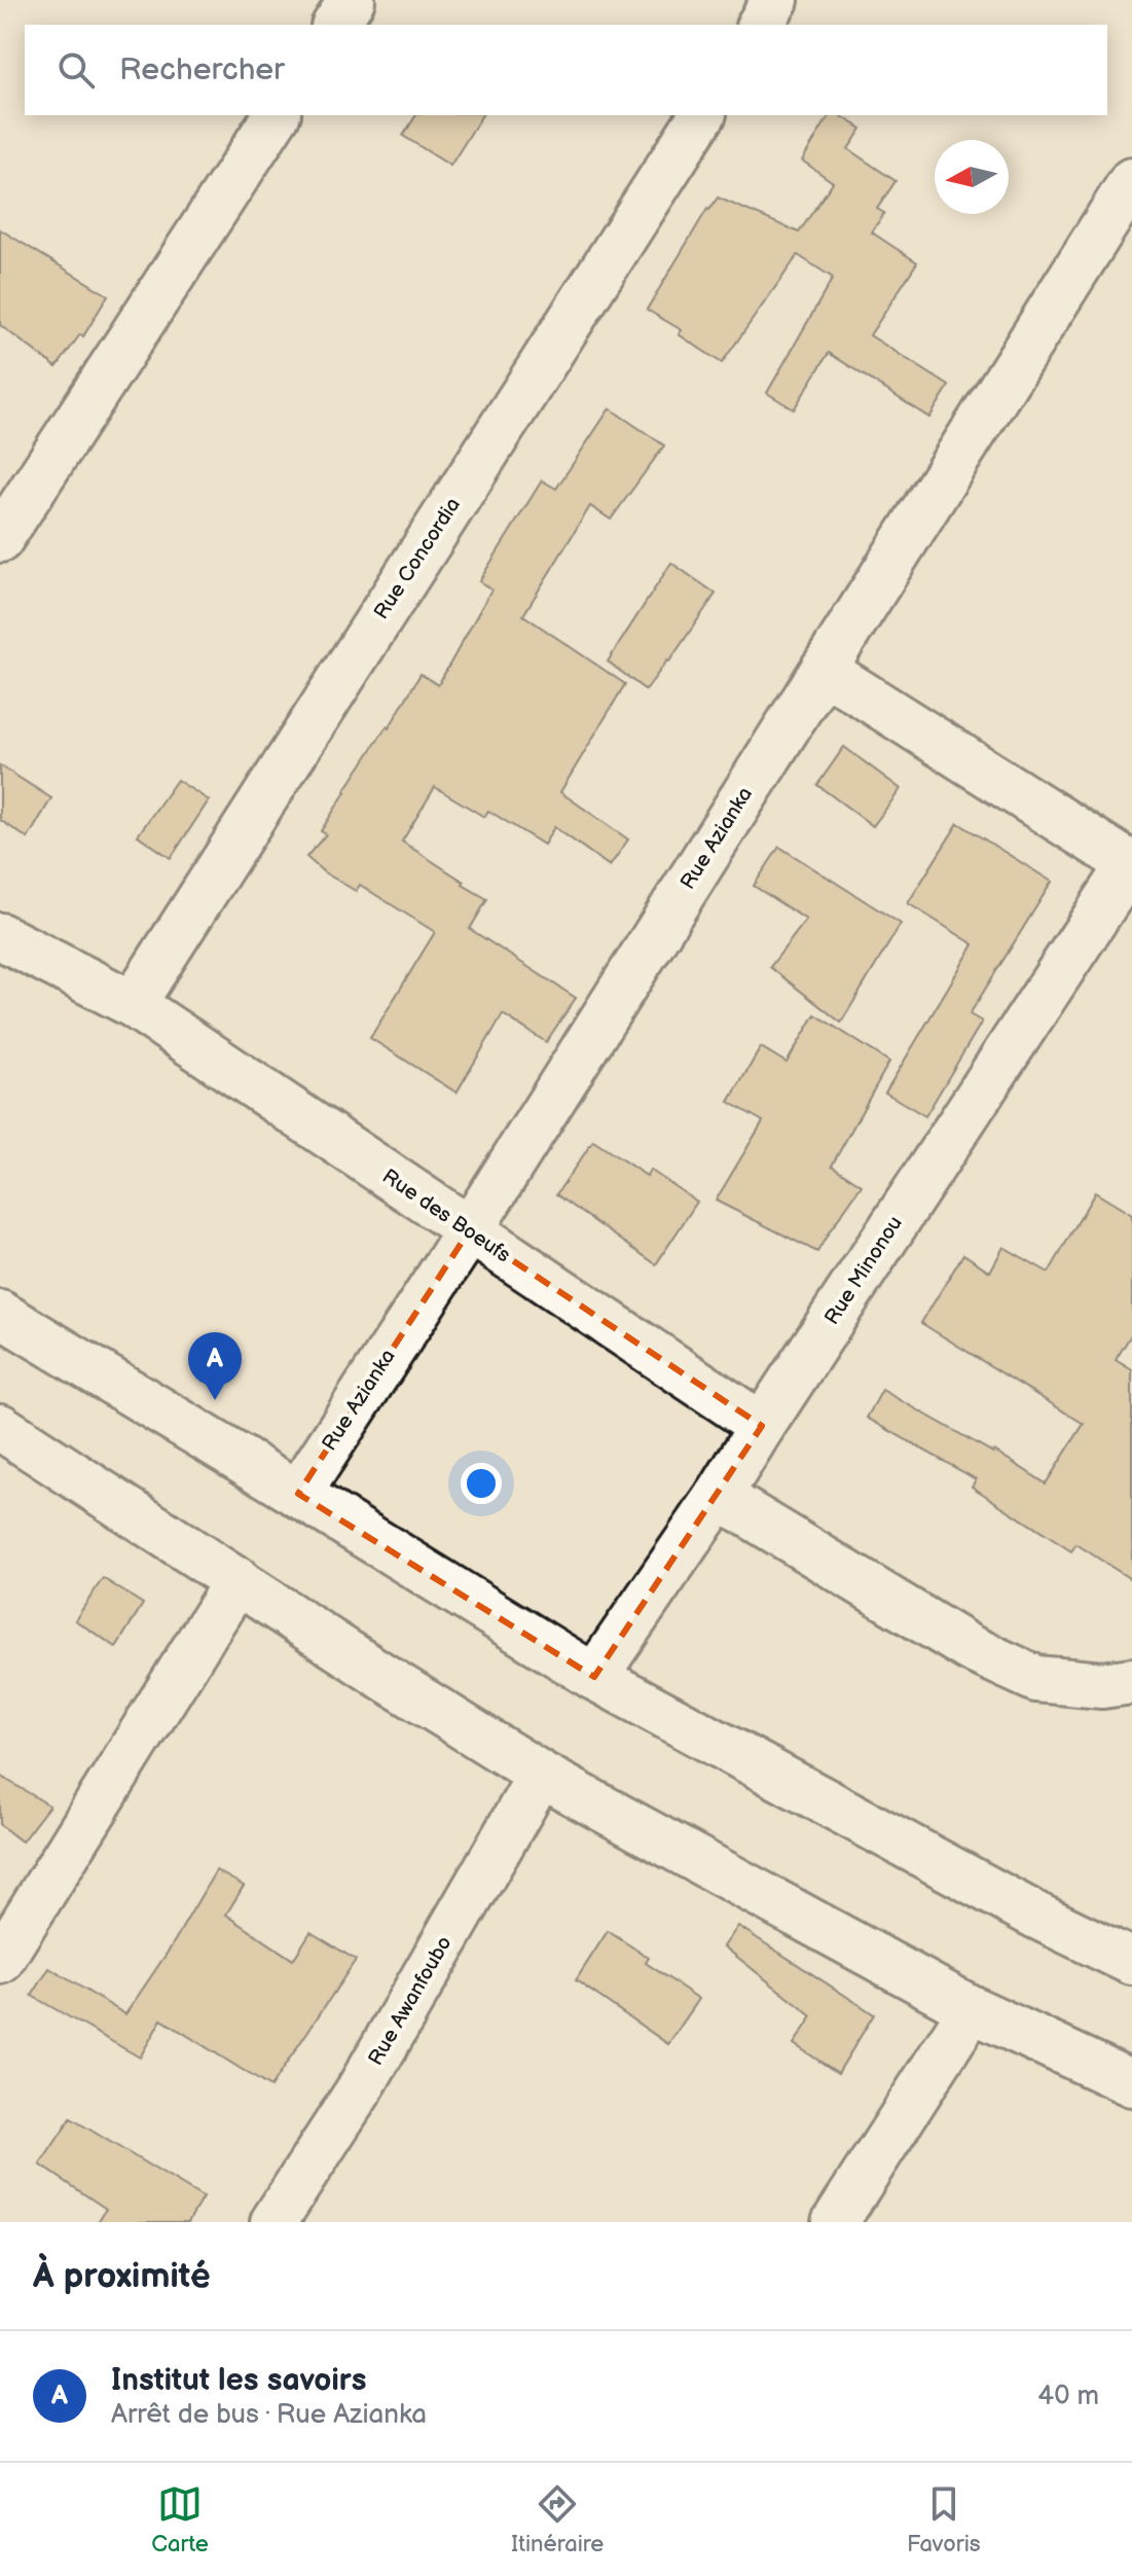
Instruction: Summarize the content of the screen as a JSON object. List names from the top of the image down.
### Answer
{
  "streets": {
    "street": [
      "Rue Concordia",
      "Rue Azianka",
      "Rue des Boeufs",
      "Rue Minonou",
      "Rue Awanfoubo"
    ]
  },
  "crossings": [
    ["Rue Concordia", "Rue des Boeufs"],
    ["Rue Azianka", "Rue des Boeufs"],
    ["Rue des Boeufs", "Rue Minonou"]
  ],
  "north": "left",
  "page": {
    "search": "Rechercher",
    "pins": "A",
    "heading": "À proximité",
    "list": [
      {
        "mark": "A",
        "name": "Institut les savoirs",
        "note": "Arrêt de bus · Rue Azianka",
        "value": "40 m"
      }
    ],
    "nav": ["Carte", "Itinéraire", "Favoris"]
  }
}
